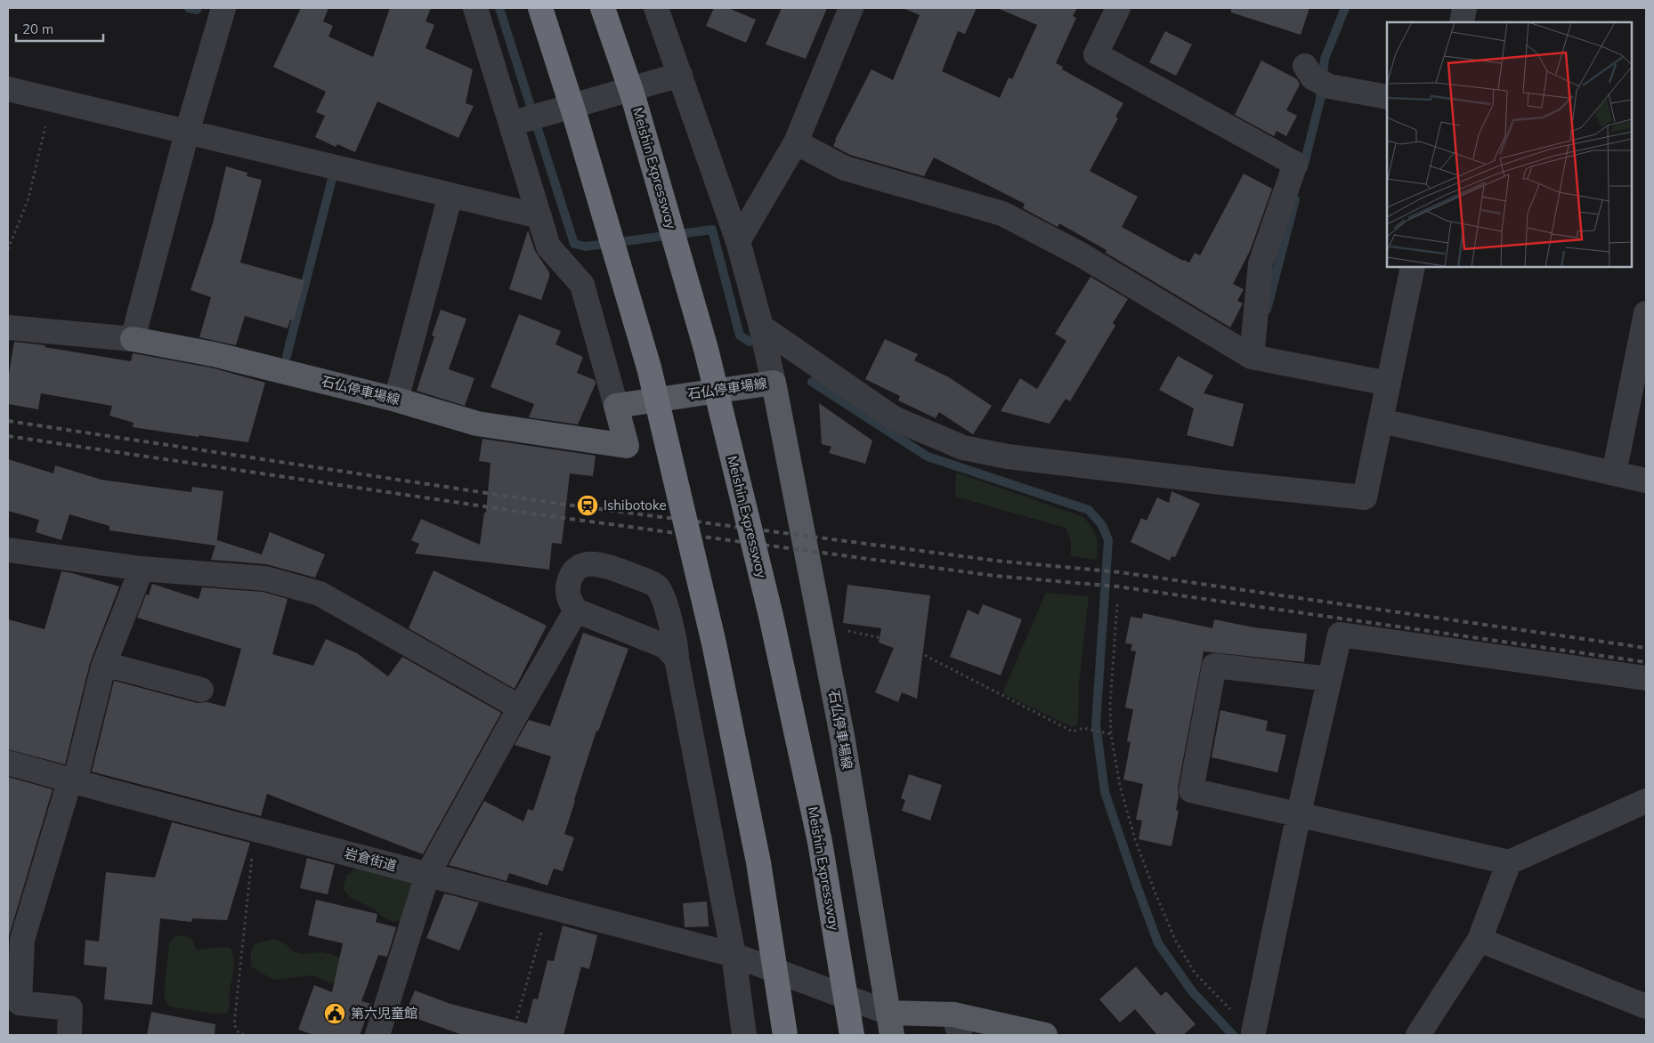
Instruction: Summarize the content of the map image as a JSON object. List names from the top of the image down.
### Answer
{
  "streets": {
    "highway": ["Meishin Expressway"],
    "main road": ["石仏停車場線"],
    "street": ["岩倉街道"]
  },
  "crossings": [
    ["石仏停車場線", "岩倉街道"]
  ],
  "places": {
    "station": ["Ishibotoke"],
    "public building": ["第六児童館"]
  },
  "scale_bar": "20 m"
}
